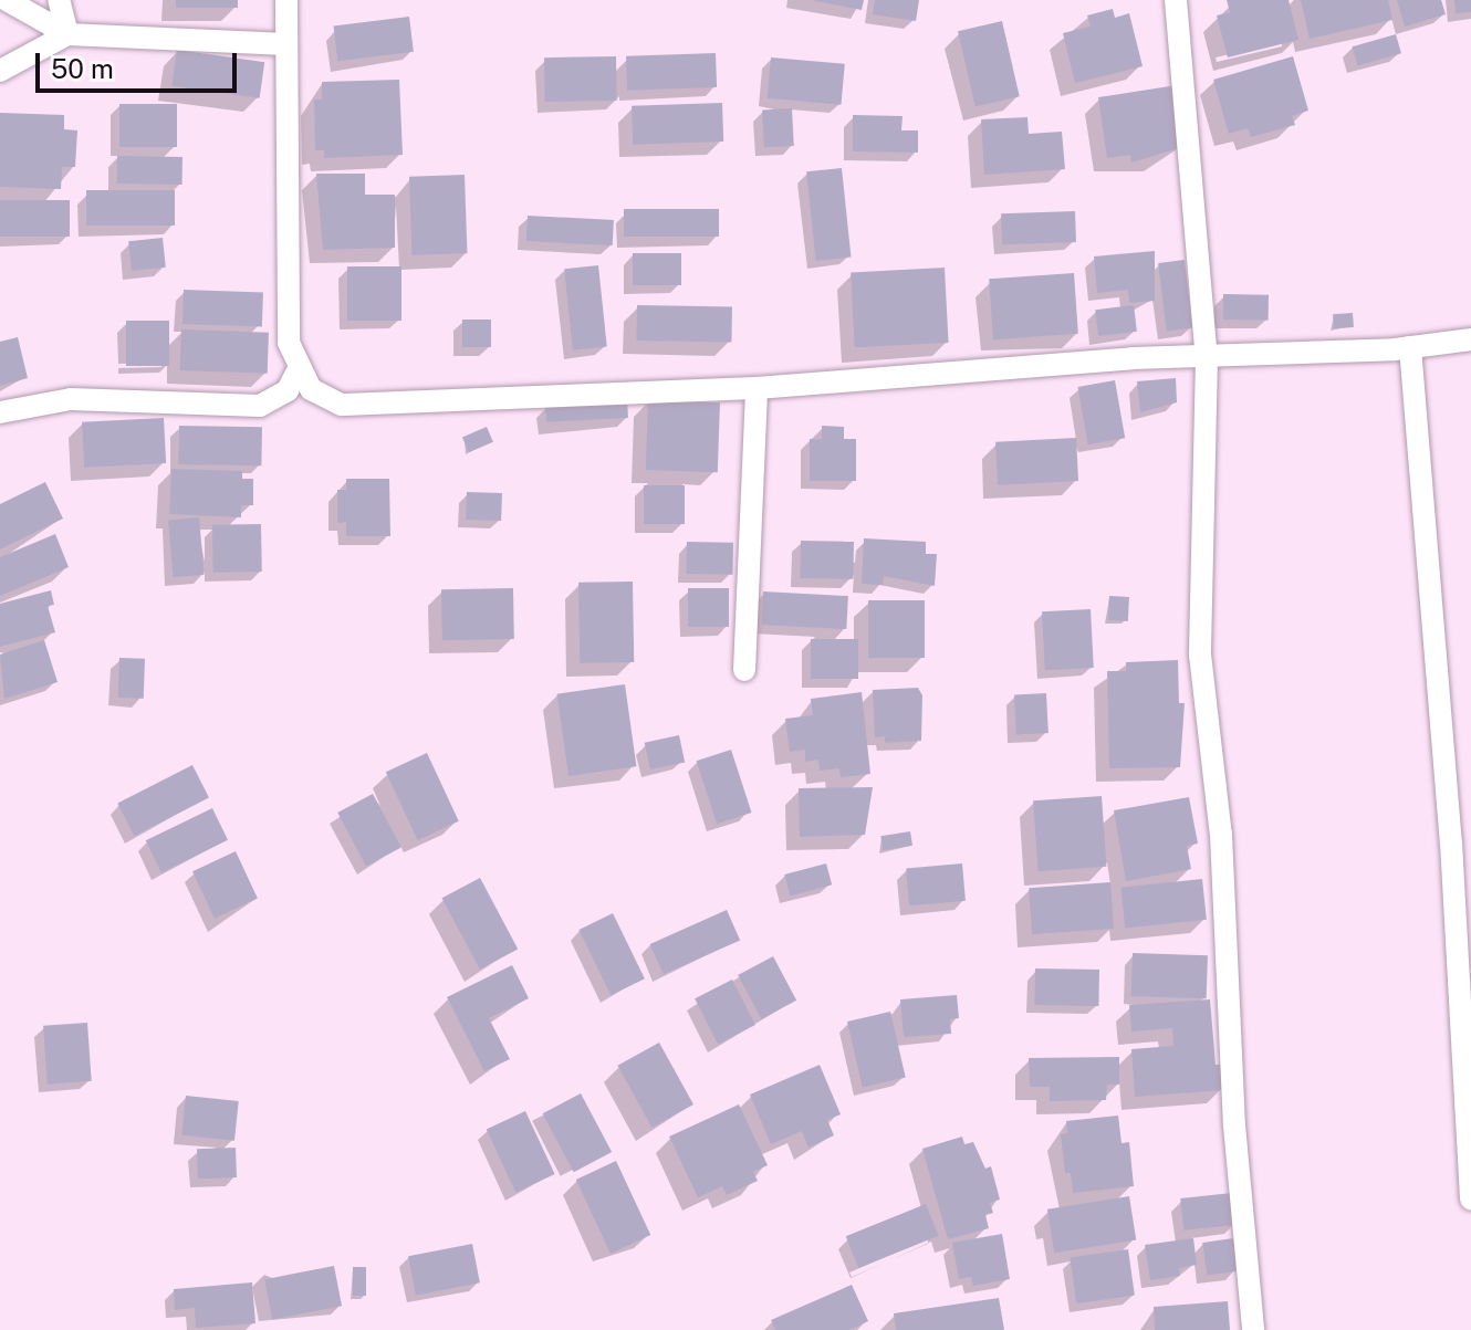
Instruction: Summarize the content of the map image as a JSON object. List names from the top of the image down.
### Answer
{
  "scale_bar": "50 m"
}
